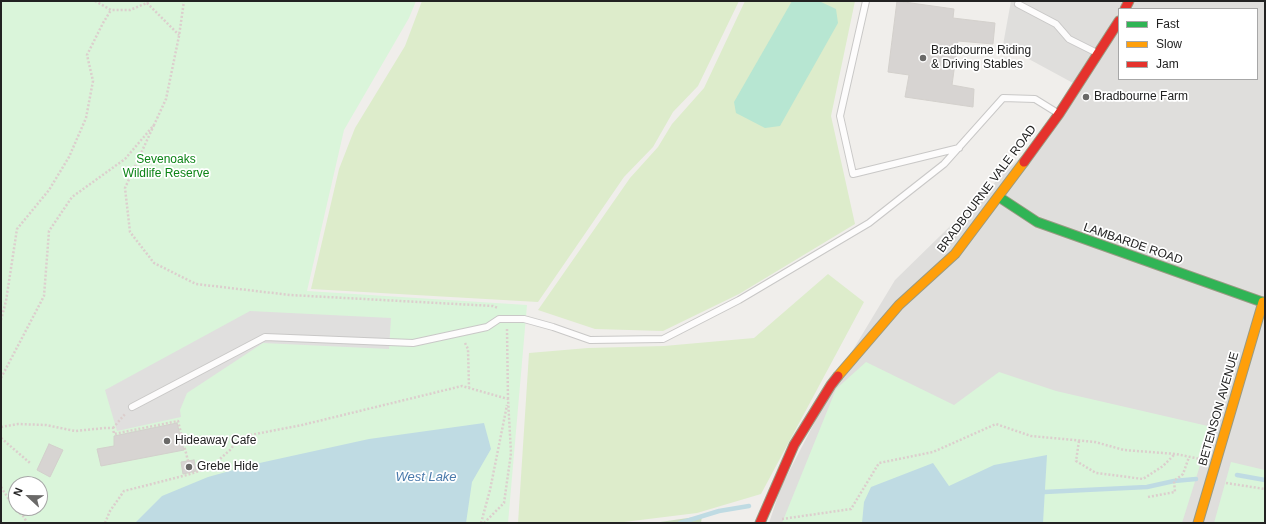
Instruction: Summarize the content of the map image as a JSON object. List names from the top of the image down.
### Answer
{
  "streets": {
    "main road": ["BRADBOURNE VALE ROAD", "LAMBARDE ROAD", "BETENSON AVENUE"]
  },
  "crossings": [
    ["BRADBOURNE VALE ROAD", "LAMBARDE ROAD"],
    ["LAMBARDE ROAD", "BETENSON AVENUE"]
  ],
  "water": ["West Lake"],
  "parks": ["Sevenoaks Wildlife Reserve"],
  "places": [
    "Bradbourne Riding & Driving Stables",
    "Bradbourne Farm",
    "Hideaway Cafe",
    "Grebe Hide"
  ],
  "legend": ["Fast", "Slow", "Jam"],
  "north": "left"
}
